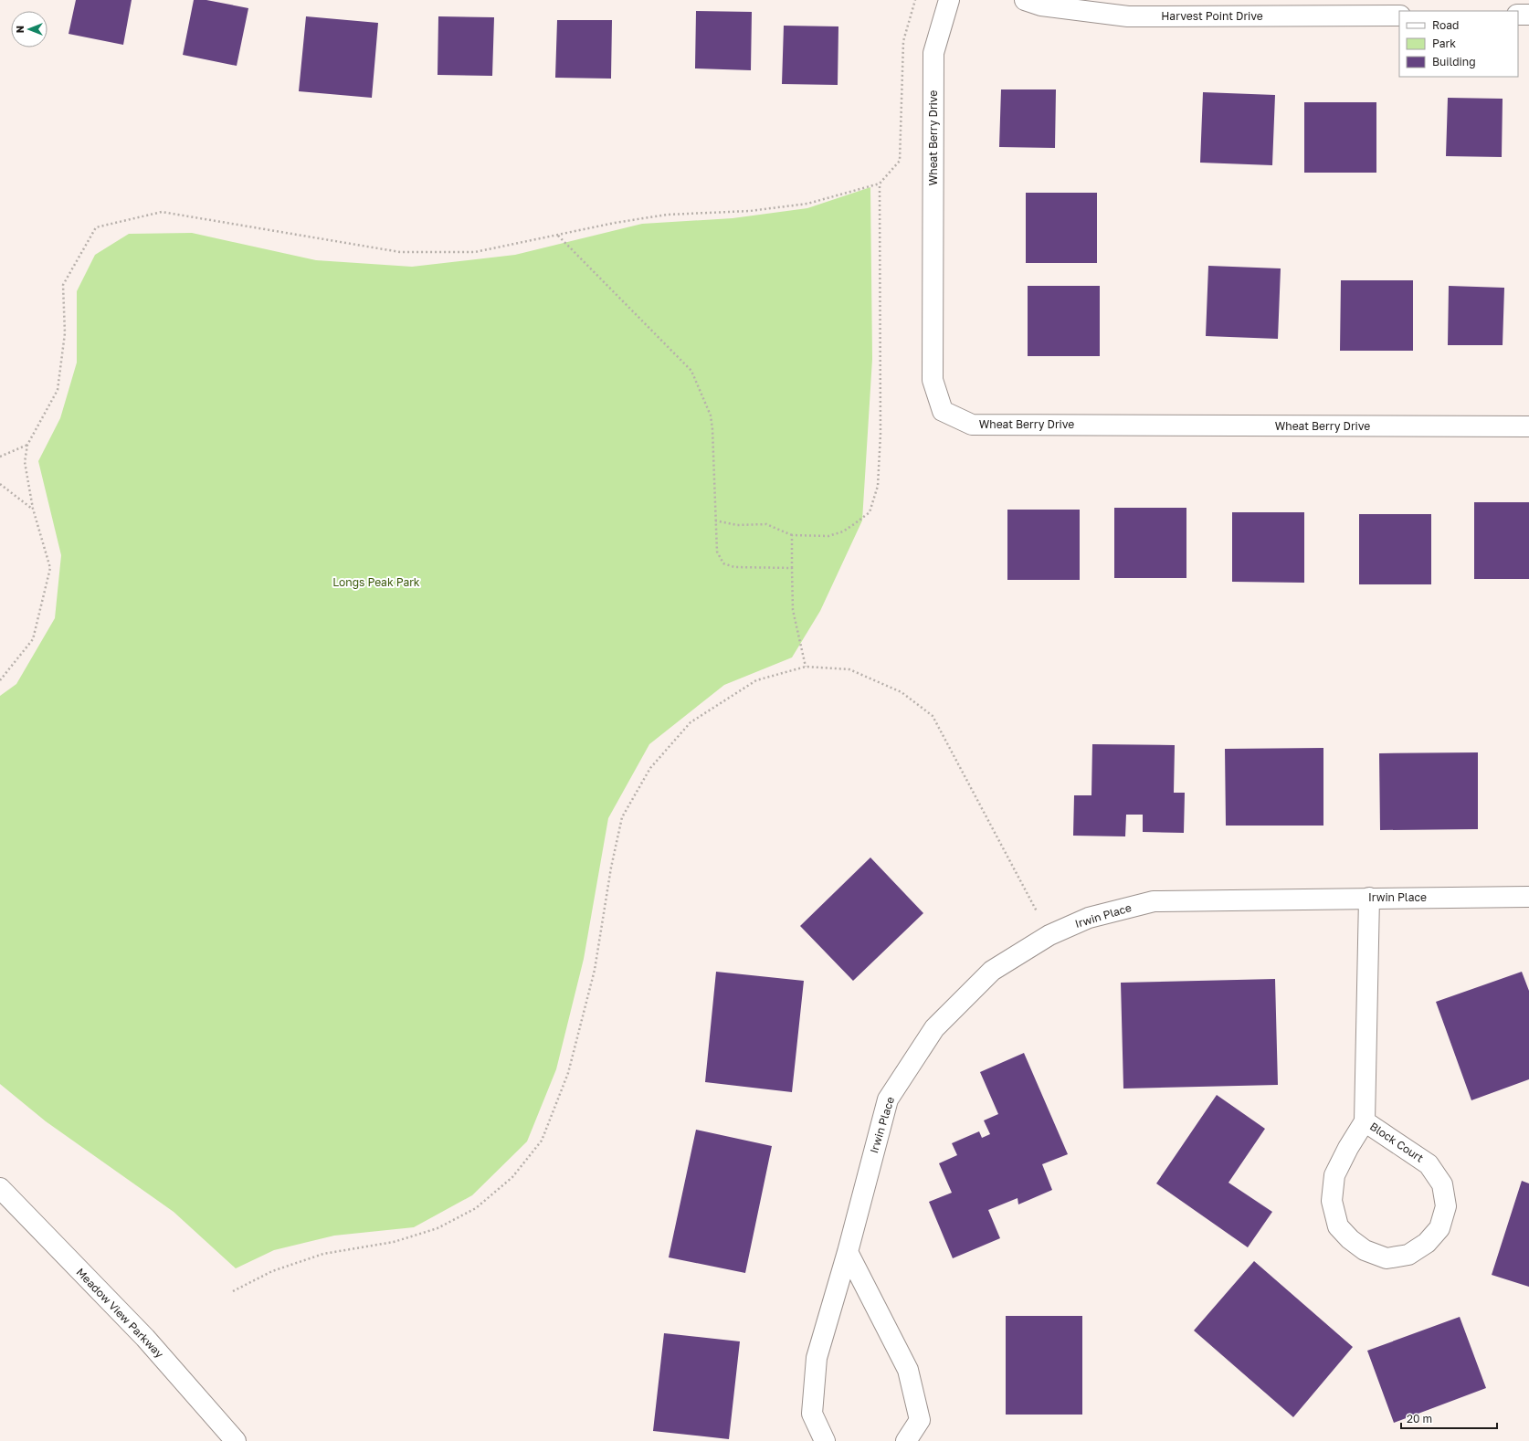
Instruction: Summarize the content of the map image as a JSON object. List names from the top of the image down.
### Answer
{
  "streets": {
    "street": [
      "Harvest Point Drive",
      "Wheat Berry Drive",
      "Irwin Place",
      "Block Court",
      "Meadow View Parkway"
    ]
  },
  "crossings": [
    ["Irwin Place", "Block Court"]
  ],
  "parks": ["Longs Peak Park"],
  "legend": ["Road", "Park", "Building"],
  "scale_bar": "20 m",
  "north": "left"
}
